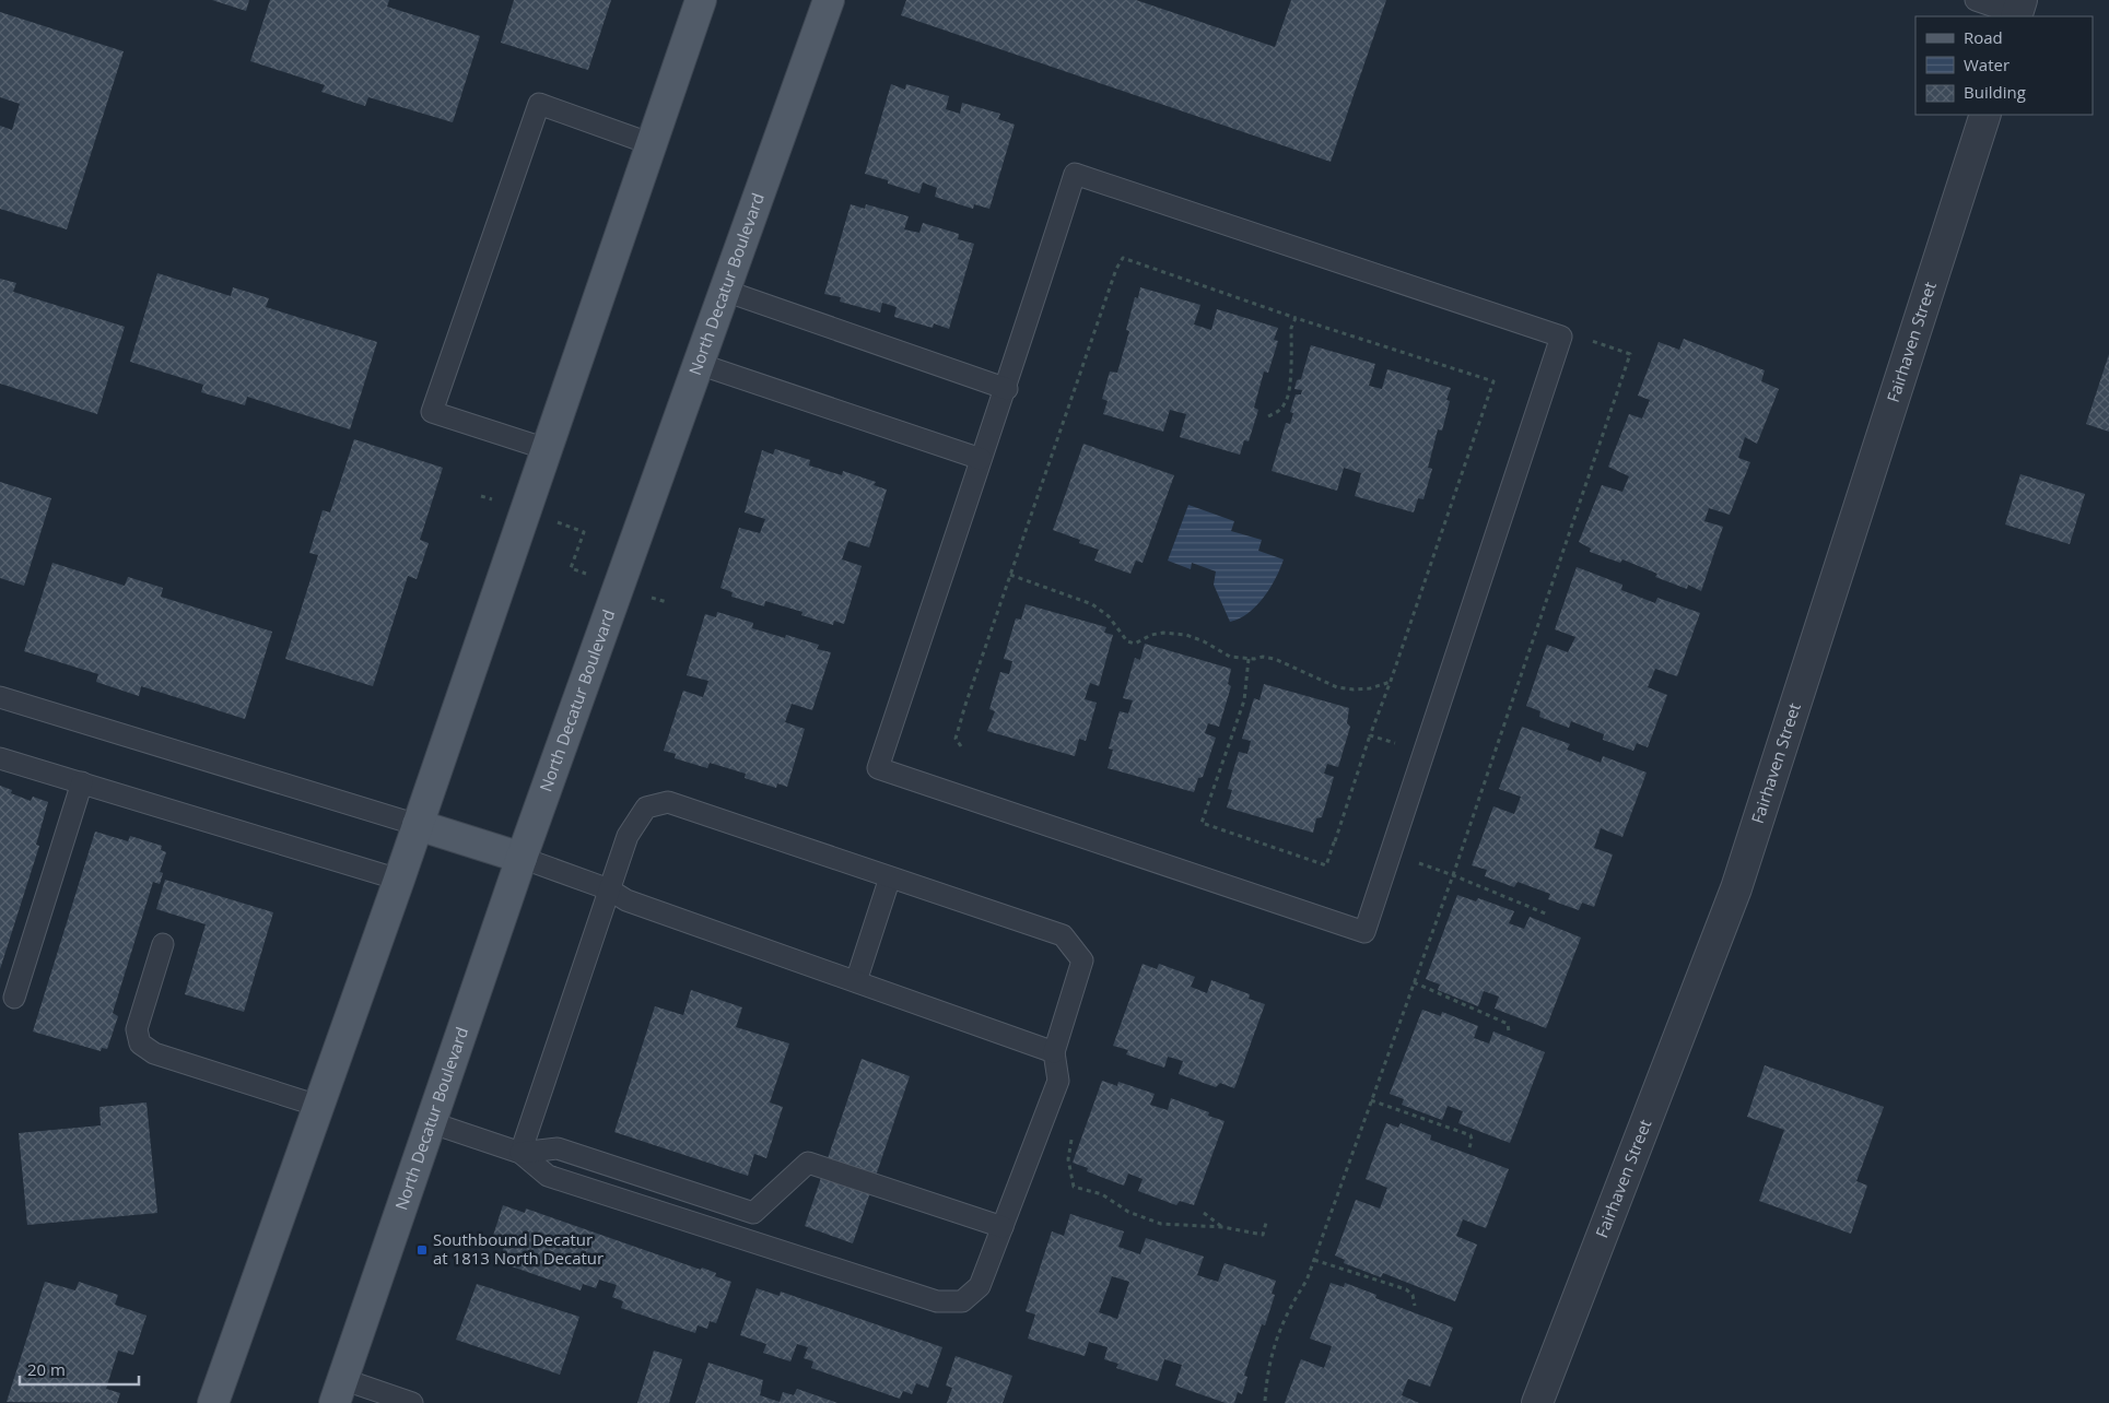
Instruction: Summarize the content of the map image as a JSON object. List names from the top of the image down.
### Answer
{
  "streets": {
    "main road": ["North Decatur Boulevard"],
    "street": ["Fairhaven Street"]
  },
  "places": {
    "transit": ["Southbound Decatur at 1813 North Decatur"]
  },
  "legend": ["Road", "Water", "Building"],
  "scale_bar": "20 m"
}
